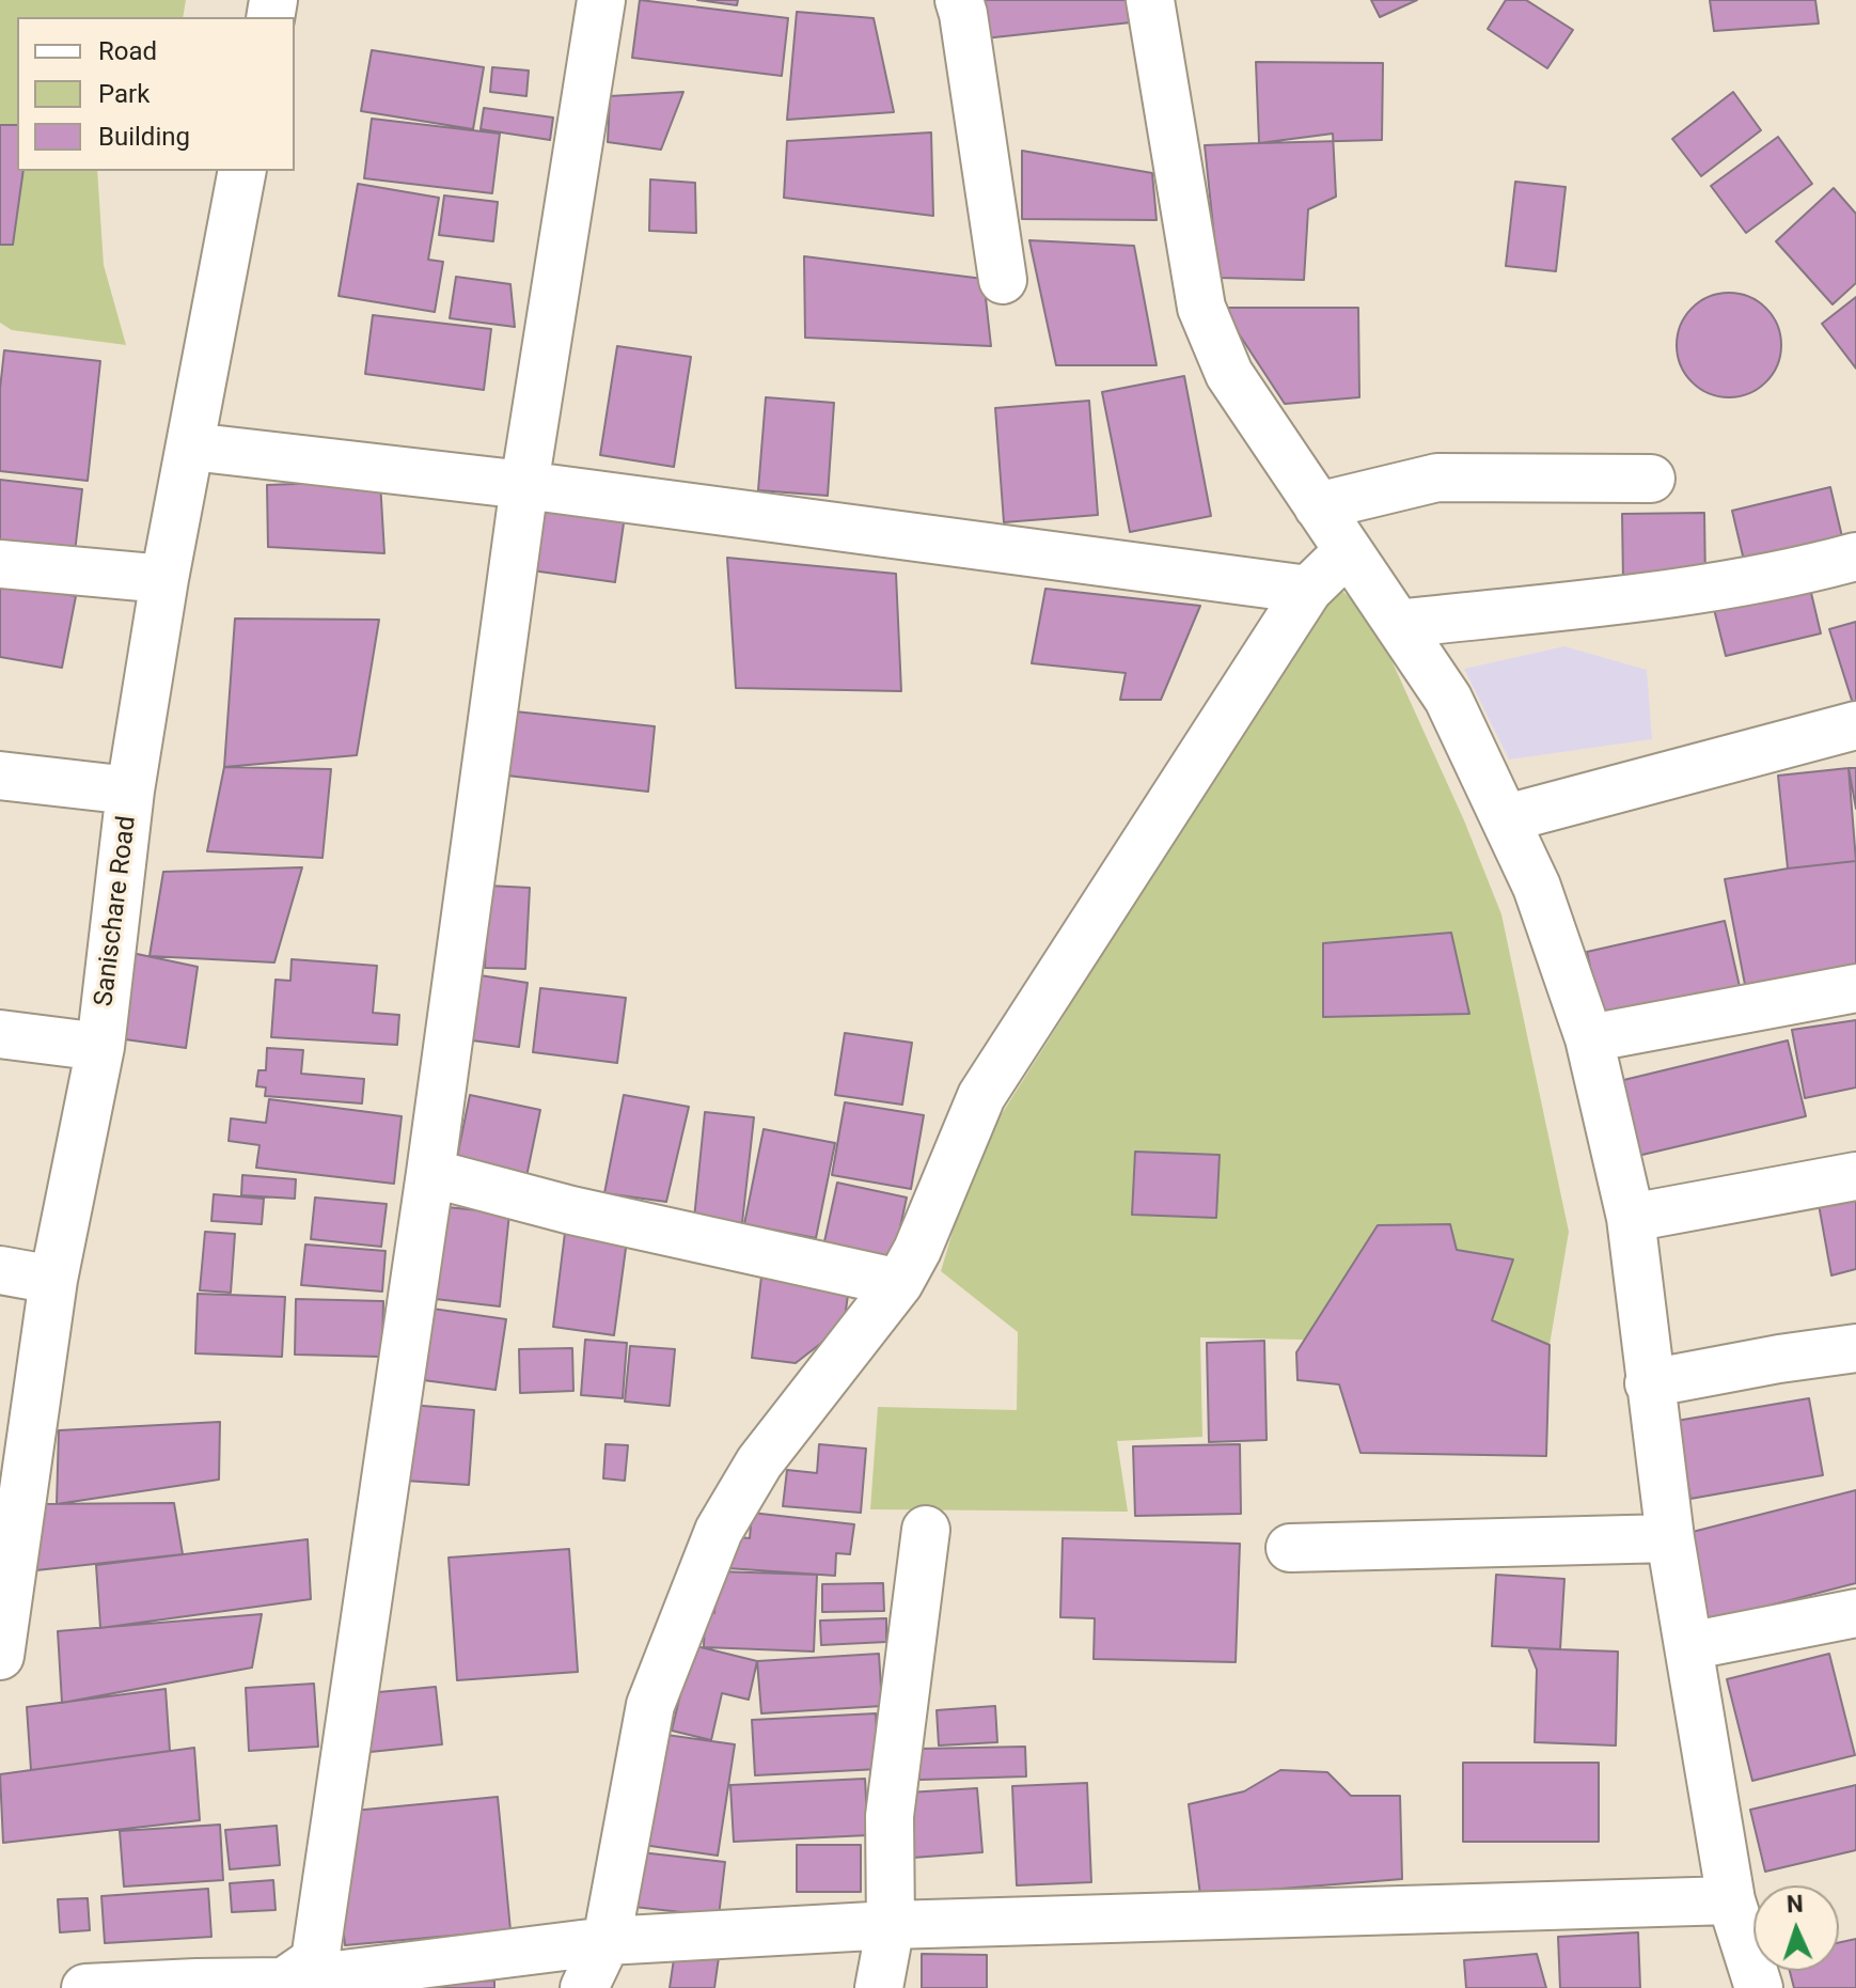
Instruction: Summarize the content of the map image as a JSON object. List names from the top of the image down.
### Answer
{
  "streets": {
    "street": ["Sanischare Road"]
  },
  "legend": ["Road", "Park", "Building"],
  "north": "top"
}
